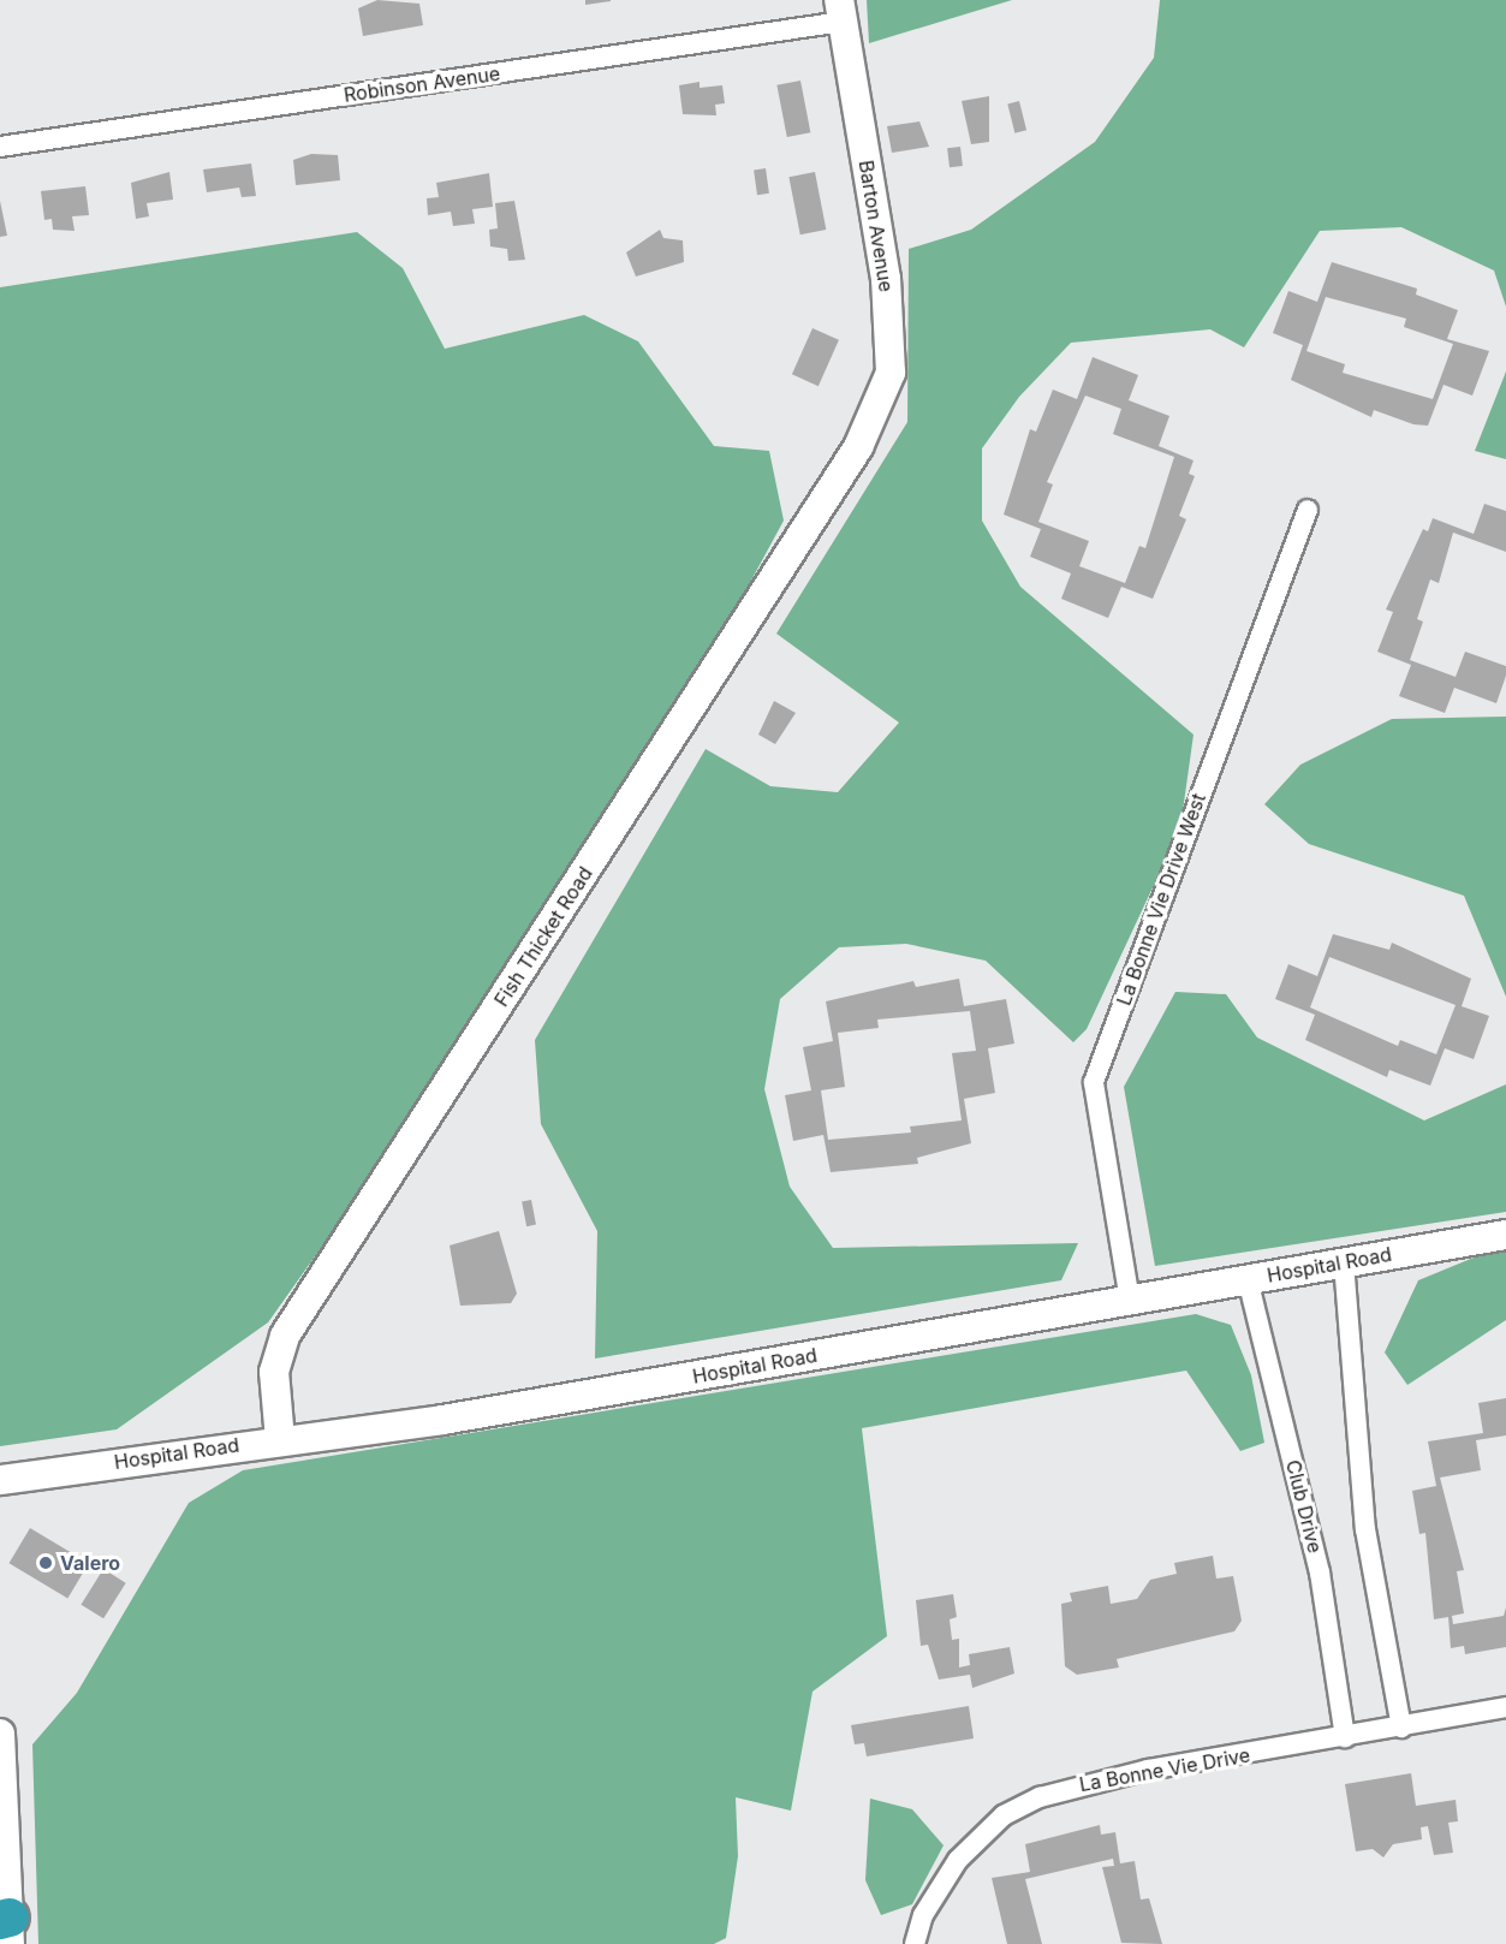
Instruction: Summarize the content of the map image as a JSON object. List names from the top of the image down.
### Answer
{
  "streets": {
    "street": [
      "Robinson Avenue",
      "Barton Avenue",
      "La Bonne Vie Drive West",
      "Fish Thicket Road",
      "Hospital Road",
      "Club Drive",
      "La Bonne Vie Drive"
    ]
  },
  "crossings": [
    ["Robinson Avenue", "Barton Avenue"],
    ["Barton Avenue", "Fish Thicket Road"],
    ["La Bonne Vie Drive West", "Hospital Road"],
    ["Fish Thicket Road", "Hospital Road"],
    ["Hospital Road", "Club Drive"],
    ["Club Drive", "La Bonne Vie Drive"]
  ],
  "places": ["Valero"]
}
